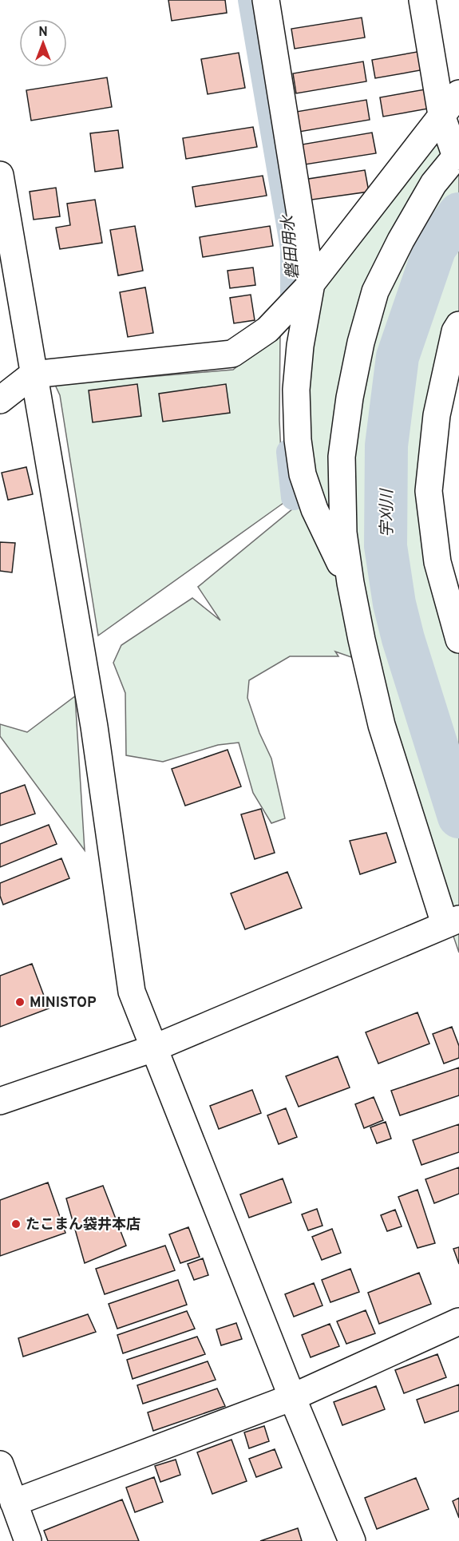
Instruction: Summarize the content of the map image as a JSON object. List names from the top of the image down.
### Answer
{
  "water": ["磐田用水", "宇刈川"],
  "places": ["MINISTOP", "たこまん袋井本店"],
  "north": "top"
}
